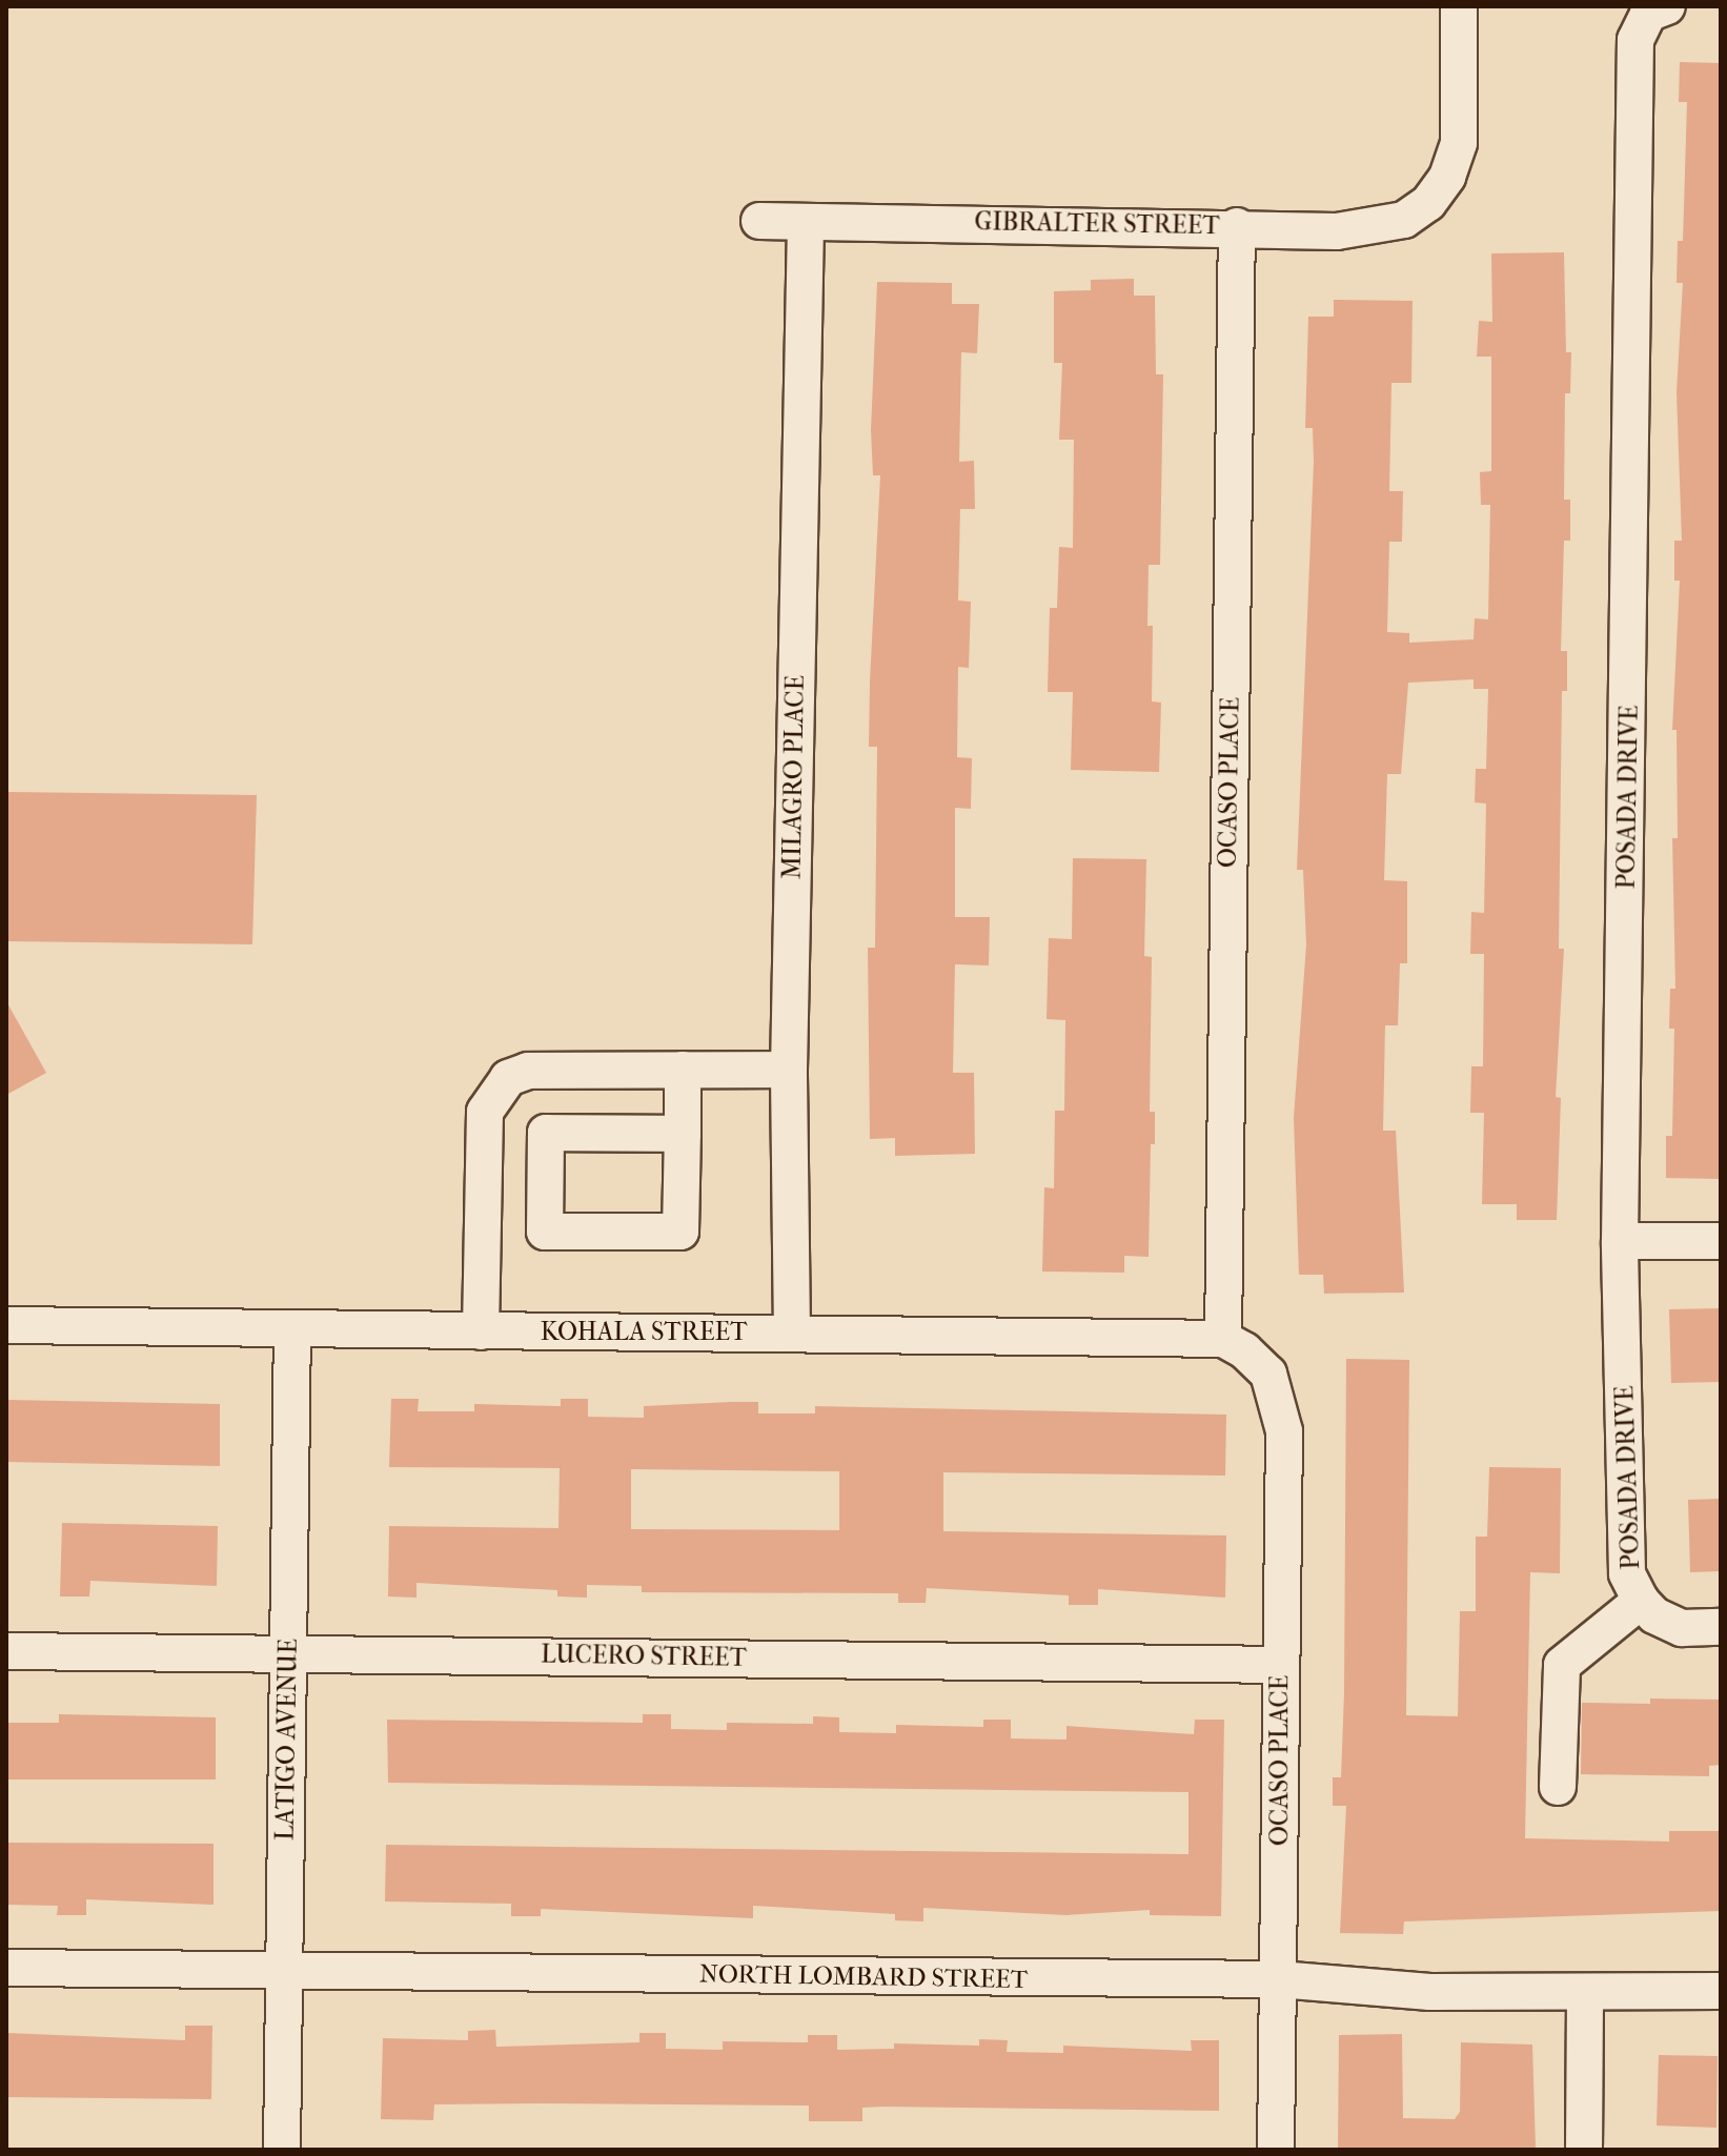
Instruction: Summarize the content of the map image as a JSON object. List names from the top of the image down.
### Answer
{
  "streets": {
    "street": [
      "GIBRALTER STREET",
      "MILAGRO PLACE",
      "OCASO PLACE",
      "POSADA DRIVE",
      "KOHALA STREET",
      "LUCERO STREET",
      "LATIGO AVENUE",
      "NORTH LOMBARD STREET"
    ]
  },
  "crossings": [
    ["GIBRALTER STREET", "MILAGRO PLACE"],
    ["GIBRALTER STREET", "OCASO PLACE"],
    ["MILAGRO PLACE", "KOHALA STREET"],
    ["OCASO PLACE", "KOHALA STREET"],
    ["OCASO PLACE", "LUCERO STREET"],
    ["OCASO PLACE", "NORTH LOMBARD STREET"],
    ["KOHALA STREET", "LATIGO AVENUE"],
    ["LUCERO STREET", "LATIGO AVENUE"],
    ["LATIGO AVENUE", "NORTH LOMBARD STREET"]
  ]
}
